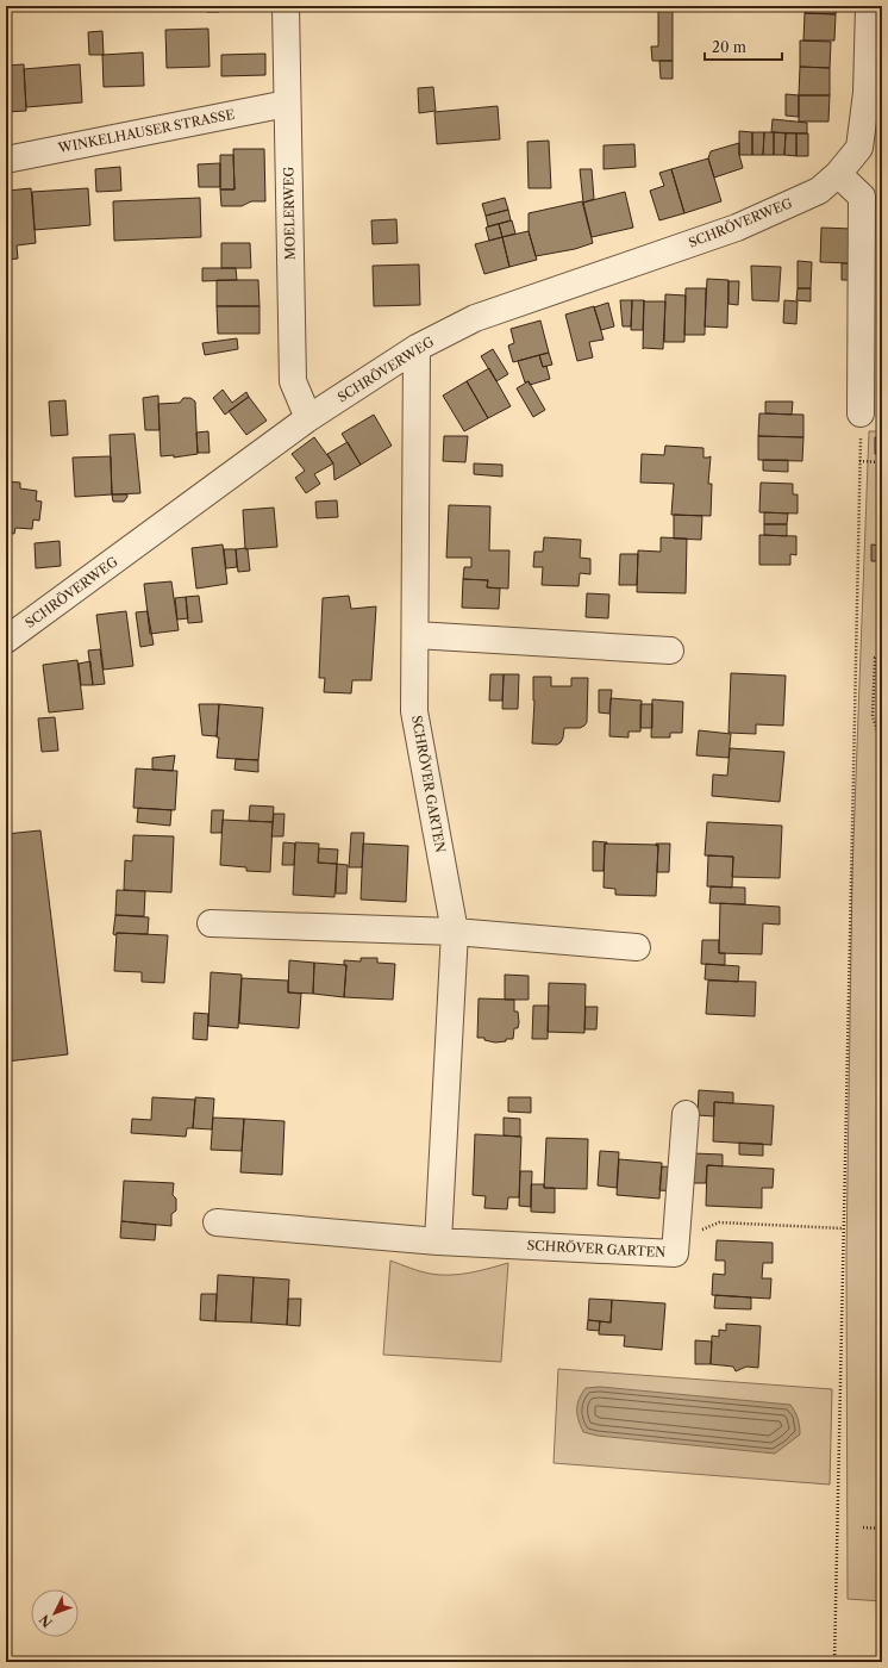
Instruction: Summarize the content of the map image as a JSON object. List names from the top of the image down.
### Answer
{
  "streets": {
    "street": [
      "WINKELHAUSER STRASSE",
      "MOELERWEG",
      "SCHRÖVERWEG",
      "SCHRÖVER GARTEN"
    ]
  },
  "crossings": [
    ["WINKELHAUSER STRASSE", "MOELERWEG"],
    ["MOELERWEG", "SCHRÖVERWEG"],
    ["SCHRÖVERWEG", "SCHRÖVER GARTEN"]
  ],
  "scale_bar": "20 m",
  "north": "bottom left"
}
